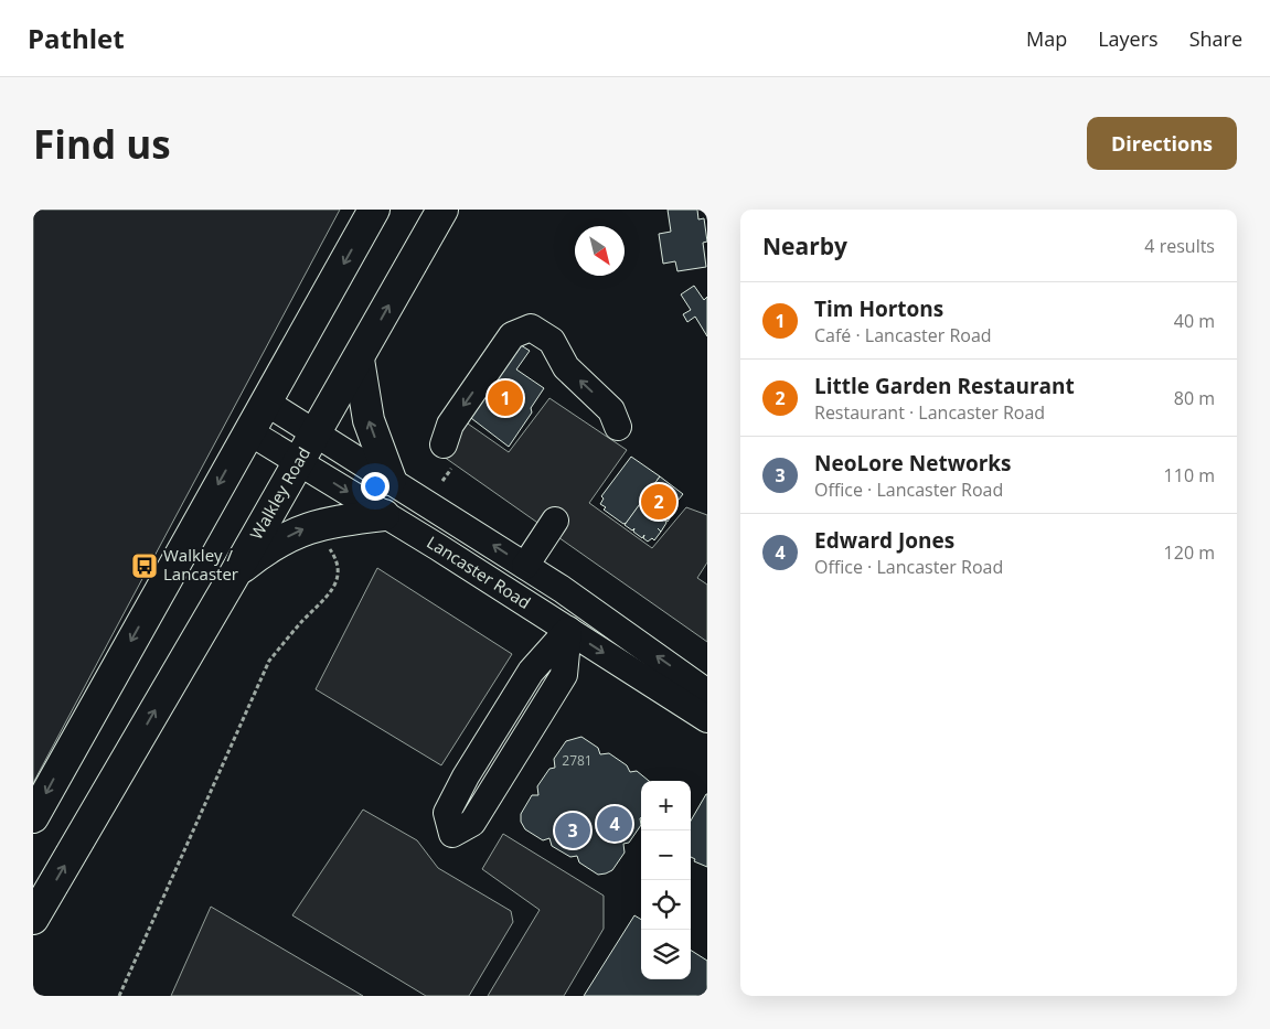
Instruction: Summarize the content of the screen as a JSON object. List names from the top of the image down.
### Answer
{
  "streets": {
    "main road": ["Walkley Road"],
    "street": ["Lancaster Road"]
  },
  "crossings": [
    ["Walkley Road", "Lancaster Road"]
  ],
  "places": {
    "bus stop": ["Walkley / Lancaster"]
  },
  "house_numbers": ["2781"],
  "north": "bottom right",
  "page": {
    "header": "Pathlet",
    "nav": ["Map", "Layers", "Share"],
    "buttons": "Directions",
    "title": "Find us",
    "heading": ["Nearby", "4 results"],
    "list": [
      {
        "mark": "1",
        "name": "Tim Hortons",
        "note": "Café · Lancaster Road",
        "value": "40 m"
      },
      {
        "mark": "2",
        "name": "Little Garden Restaurant",
        "note": "Restaurant · Lancaster Road",
        "value": "80 m"
      },
      {
        "mark": "3",
        "name": "NeoLore Networks",
        "note": "Office · Lancaster Road",
        "value": "110 m"
      },
      {
        "mark": "4",
        "name": "Edward Jones",
        "note": "Office · Lancaster Road",
        "value": "120 m"
      }
    ],
    "pins": [
      "1",
      "2",
      "4",
      "3"
    ],
    "map_buttons": ["+", "−"]
  }
}
